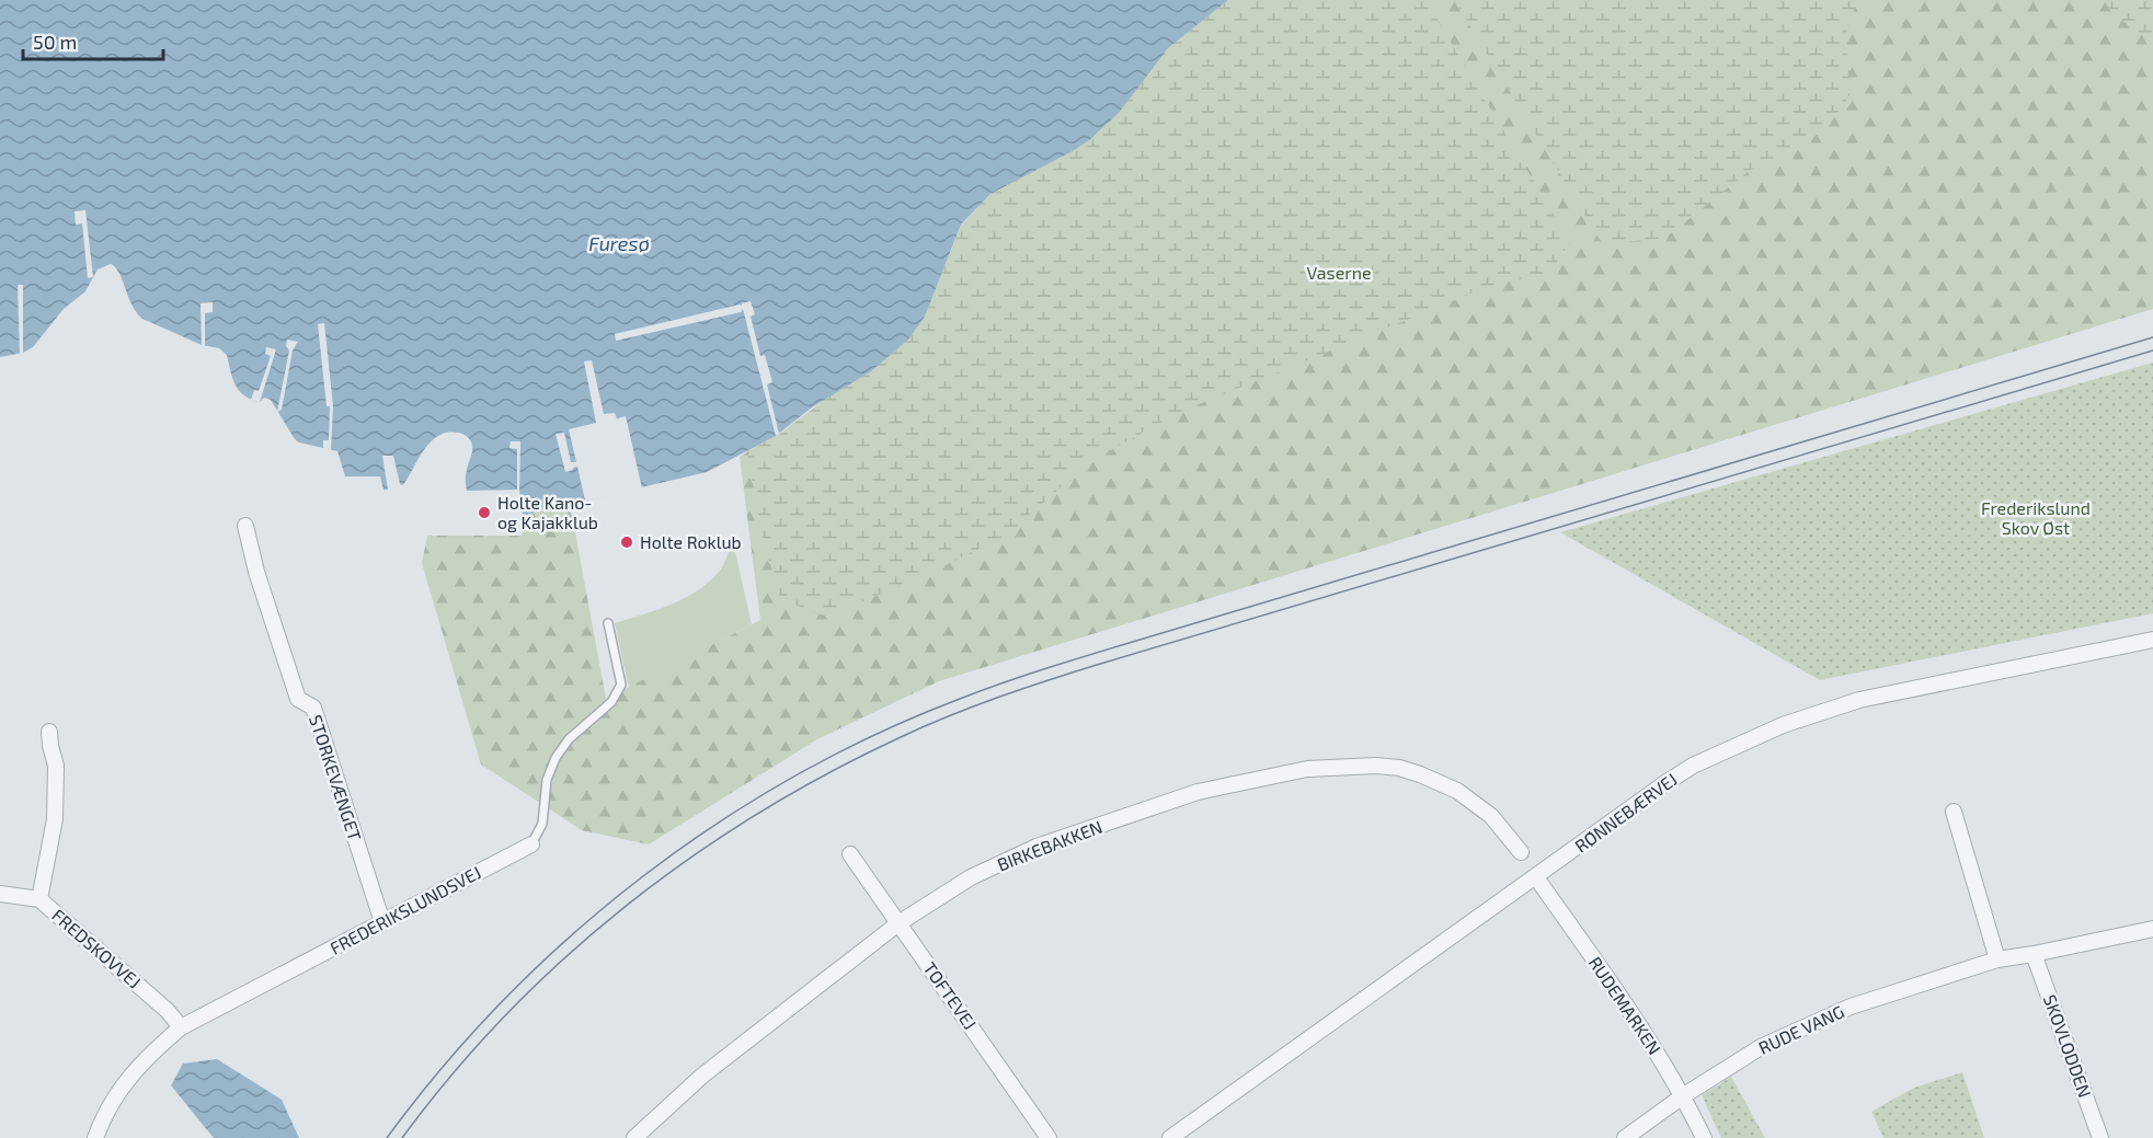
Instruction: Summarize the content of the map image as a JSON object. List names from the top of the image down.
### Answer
{
  "streets": {
    "street": [
      "STORKEVÆNGET",
      "RØNNEBÆRVEJ",
      "BIRKEBAKKEN",
      "FREDERIKSLUNDSVEJ",
      "FREDSKOVVEJ",
      "TOFTEVEJ",
      "RUDEMARKEN",
      "RUDE VANG",
      "SKOVLODDEN"
    ]
  },
  "crossings": [
    ["STORKEVÆNGET", "FREDERIKSLUNDSVEJ"],
    ["RØNNEBÆRVEJ", "RUDEMARKEN"],
    ["BIRKEBAKKEN", "TOFTEVEJ"],
    ["FREDERIKSLUNDSVEJ", "FREDSKOVVEJ"],
    ["RUDEMARKEN", "RUDE VANG"],
    ["RUDE VANG", "SKOVLODDEN"]
  ],
  "water": ["Furesø"],
  "parks": ["Vaserne", "Frederikslund Skov Øst"],
  "places": ["Holte Kano- og Kajakklub", "Holte Roklub"],
  "scale_bar": "50 m"
}
